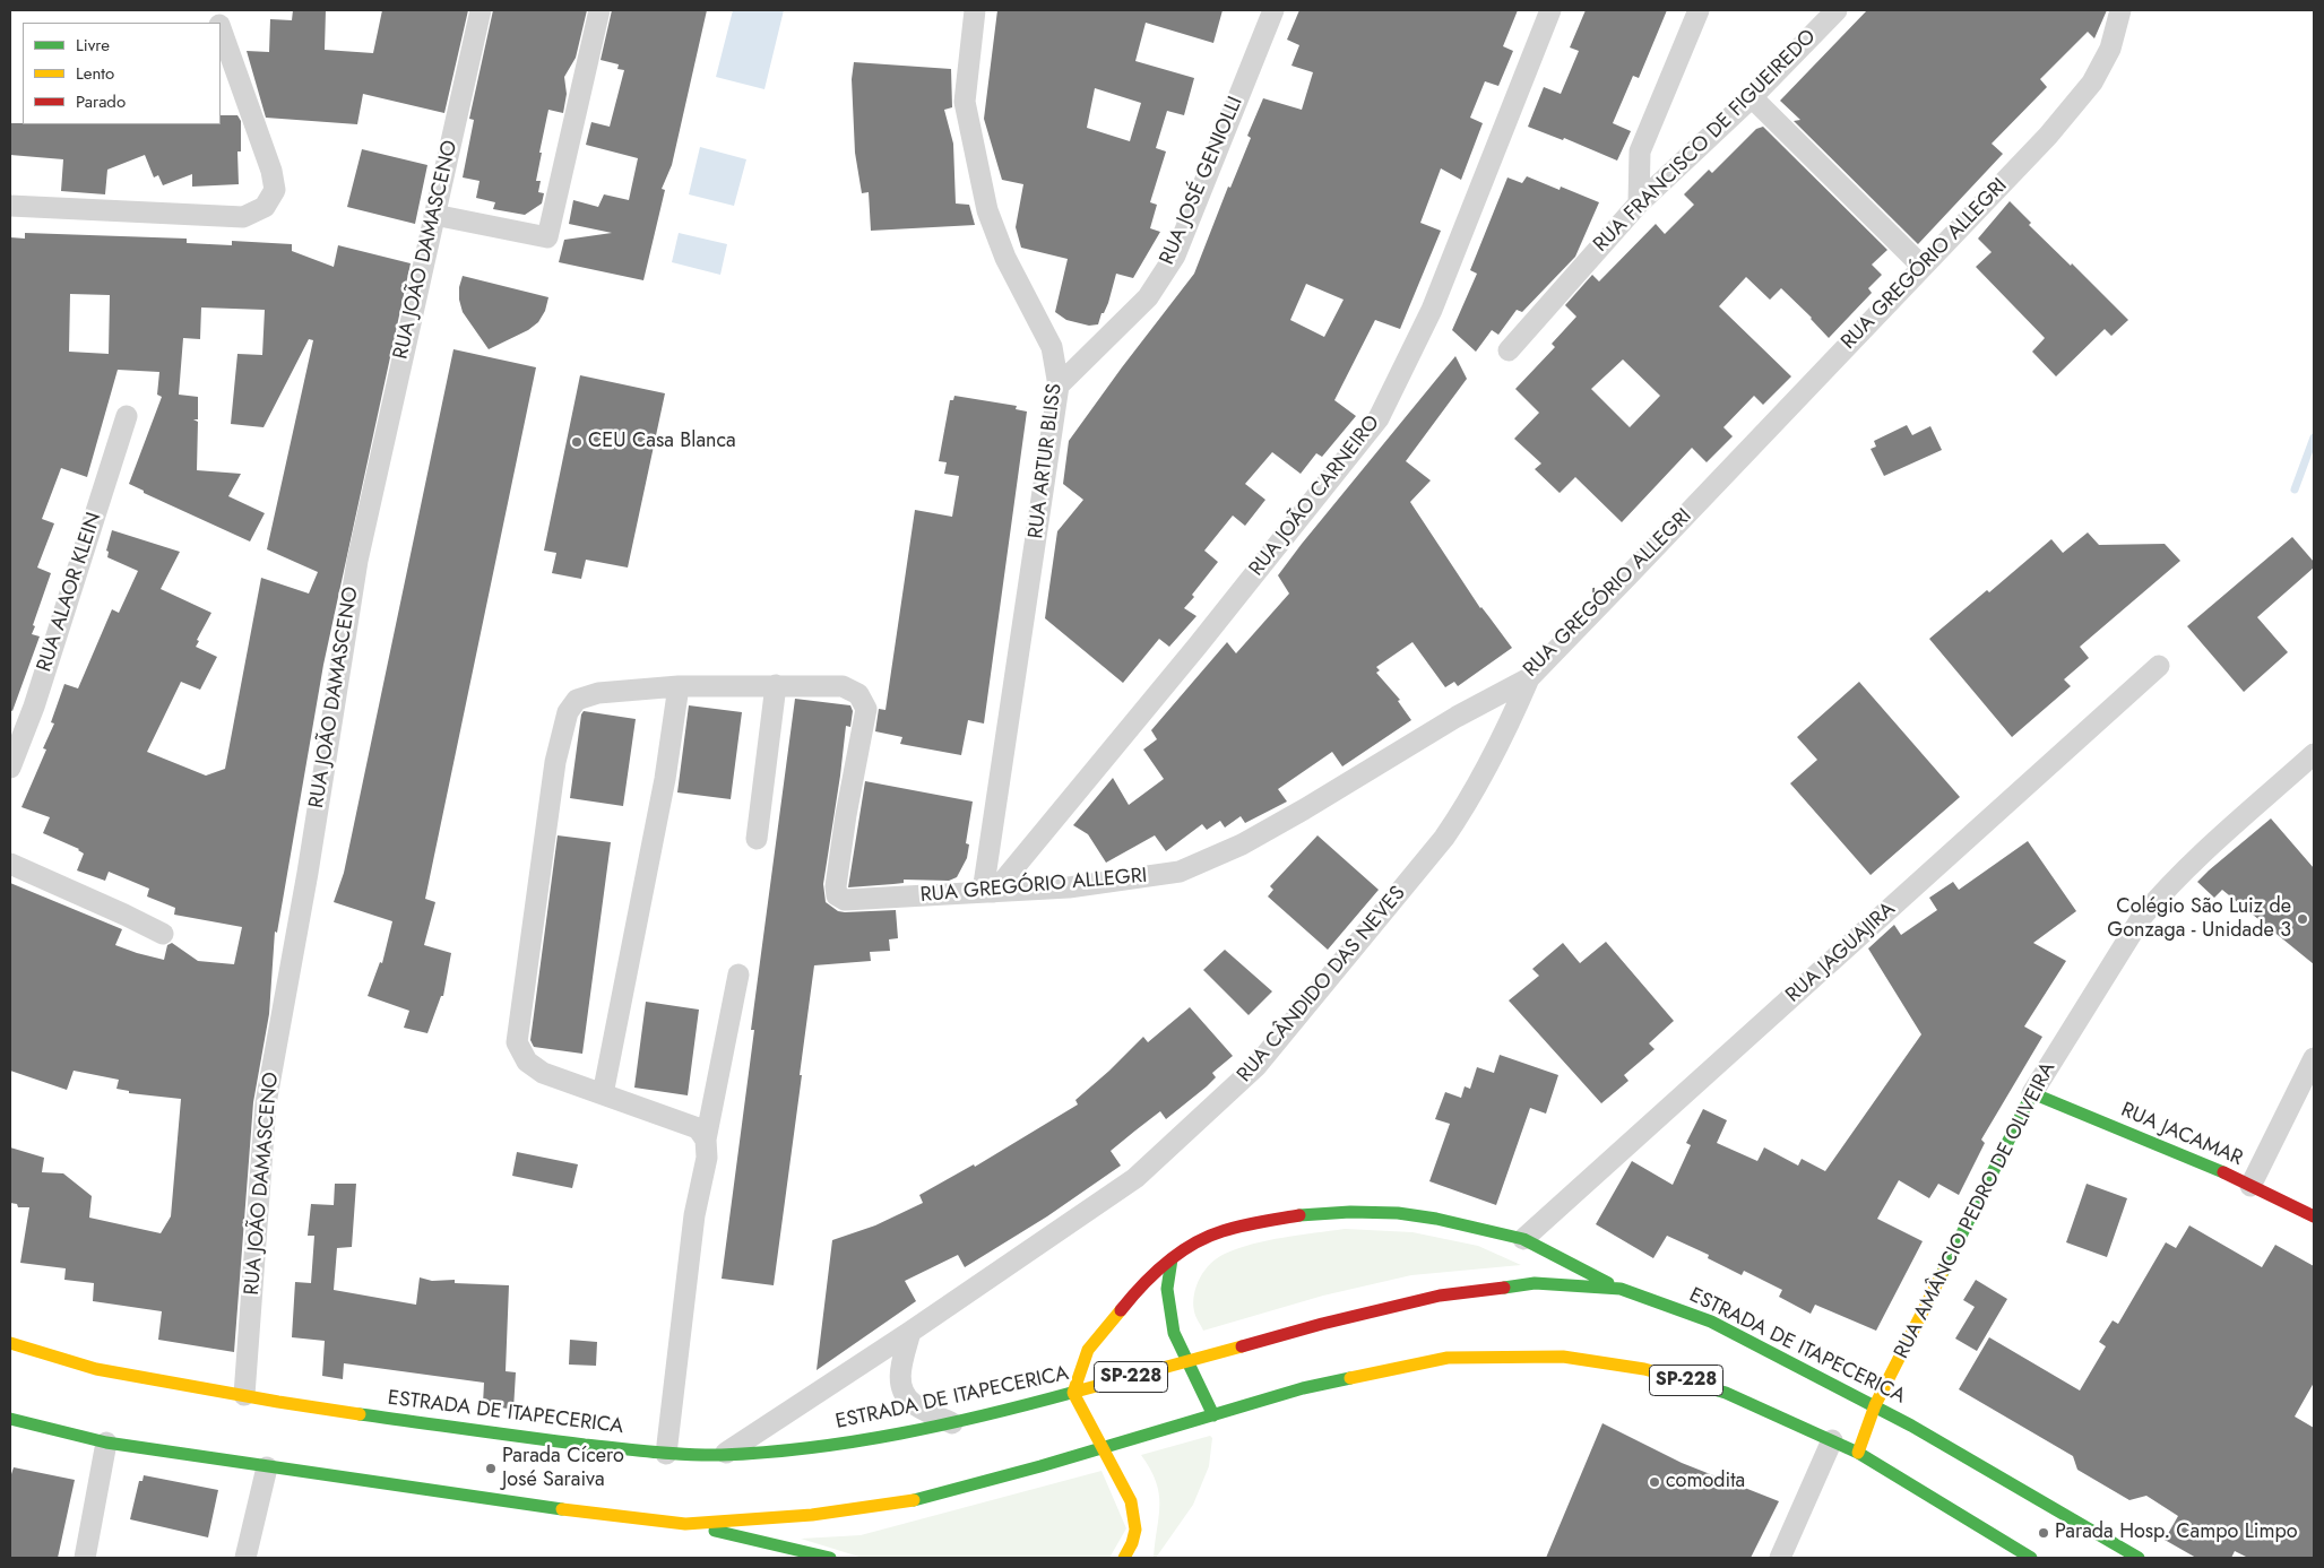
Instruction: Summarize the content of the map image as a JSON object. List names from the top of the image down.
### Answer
{
  "streets": {
    "main road": [
      "RUA JACAMAR",
      "RUA AMÂNCIO PEDRO DE OLIVEIRA",
      "ESTRADA DE ITAPECERICA",
      "SP-228"
    ],
    "street": [
      "RUA FRANCISCO DE FIGUEIREDO",
      "RUA JOSÉ GENIOLLI",
      "RUA JOÃO DAMASCENO",
      "RUA GREGÓRIO ALLEGRI",
      "RUA ARTUR BLISS",
      "RUA JOÃO CARNEIRO",
      "RUA ALAOR KLEIN",
      "RUA JAGUAJIRA",
      "RUA CÂNDIDO DAS NEVES"
    ]
  },
  "crossings": [
    ["RUA JOSÉ GENIOLLI", "RUA ARTUR BLISS"],
    ["RUA JOÃO DAMASCENO", "ESTRADA DE ITAPECERICA"],
    ["RUA GREGÓRIO ALLEGRI", "RUA ARTUR BLISS"],
    ["RUA GREGÓRIO ALLEGRI", "RUA JOÃO CARNEIRO"],
    ["RUA GREGÓRIO ALLEGRI", "RUA CÂNDIDO DAS NEVES"],
    ["RUA ARTUR BLISS", "RUA JOÃO CARNEIRO"],
    ["RUA CÂNDIDO DAS NEVES", "ESTRADA DE ITAPECERICA"],
    ["RUA JACAMAR", "RUA AMÂNCIO PEDRO DE OLIVEIRA"],
    ["RUA AMÂNCIO PEDRO DE OLIVEIRA", "ESTRADA DE ITAPECERICA"],
    ["RUA AMÂNCIO PEDRO DE OLIVEIRA", "SP-228"]
  ],
  "places": [
    "CEU Casa Blanca",
    "Colégio São Luiz de Gonzaga - Unidade 3",
    "Parada Cícero José Saraiva",
    "comodita",
    "Parada Hosp. Campo Limpo"
  ],
  "legend": ["Livre", "Lento", "Parado"]
}
